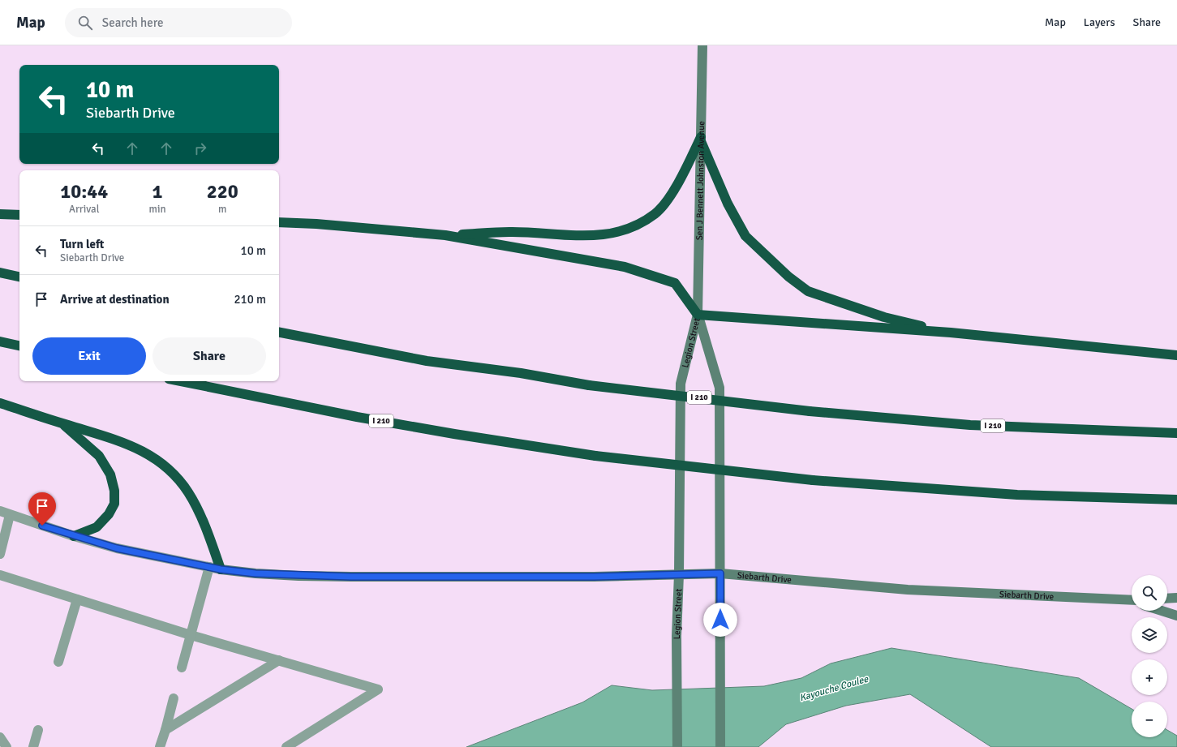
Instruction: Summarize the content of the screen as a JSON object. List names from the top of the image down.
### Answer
{
  "streets": {
    "highway": ["I 210"],
    "street": ["Sen J Bennett Johnston Avenue", "Legion Street", "Siebarth Drive"]
  },
  "crossings": [
    ["Sen J Bennett Johnston Avenue", "Legion Street"],
    ["Legion Street", "Siebarth Drive"]
  ],
  "water": ["Kayouche Coulee"],
  "page": {
    "header": "Map",
    "search": "Search here",
    "nav": ["Map", "Layers", "Share"],
    "turn": ["10 m", "Siebarth Drive"],
    "eta": [
      "10:44",
      "Arrival",
      "1",
      "min",
      "220",
      "m"
    ],
    "list": [
      {
        "name": "Turn left",
        "note": "Siebarth Drive",
        "value": "10 m"
      },
      {
        "name": "Arrive at destination",
        "value": "210 m"
      }
    ],
    "buttons": ["Exit", "Share"],
    "map_buttons": ["+", "−"]
  }
}
